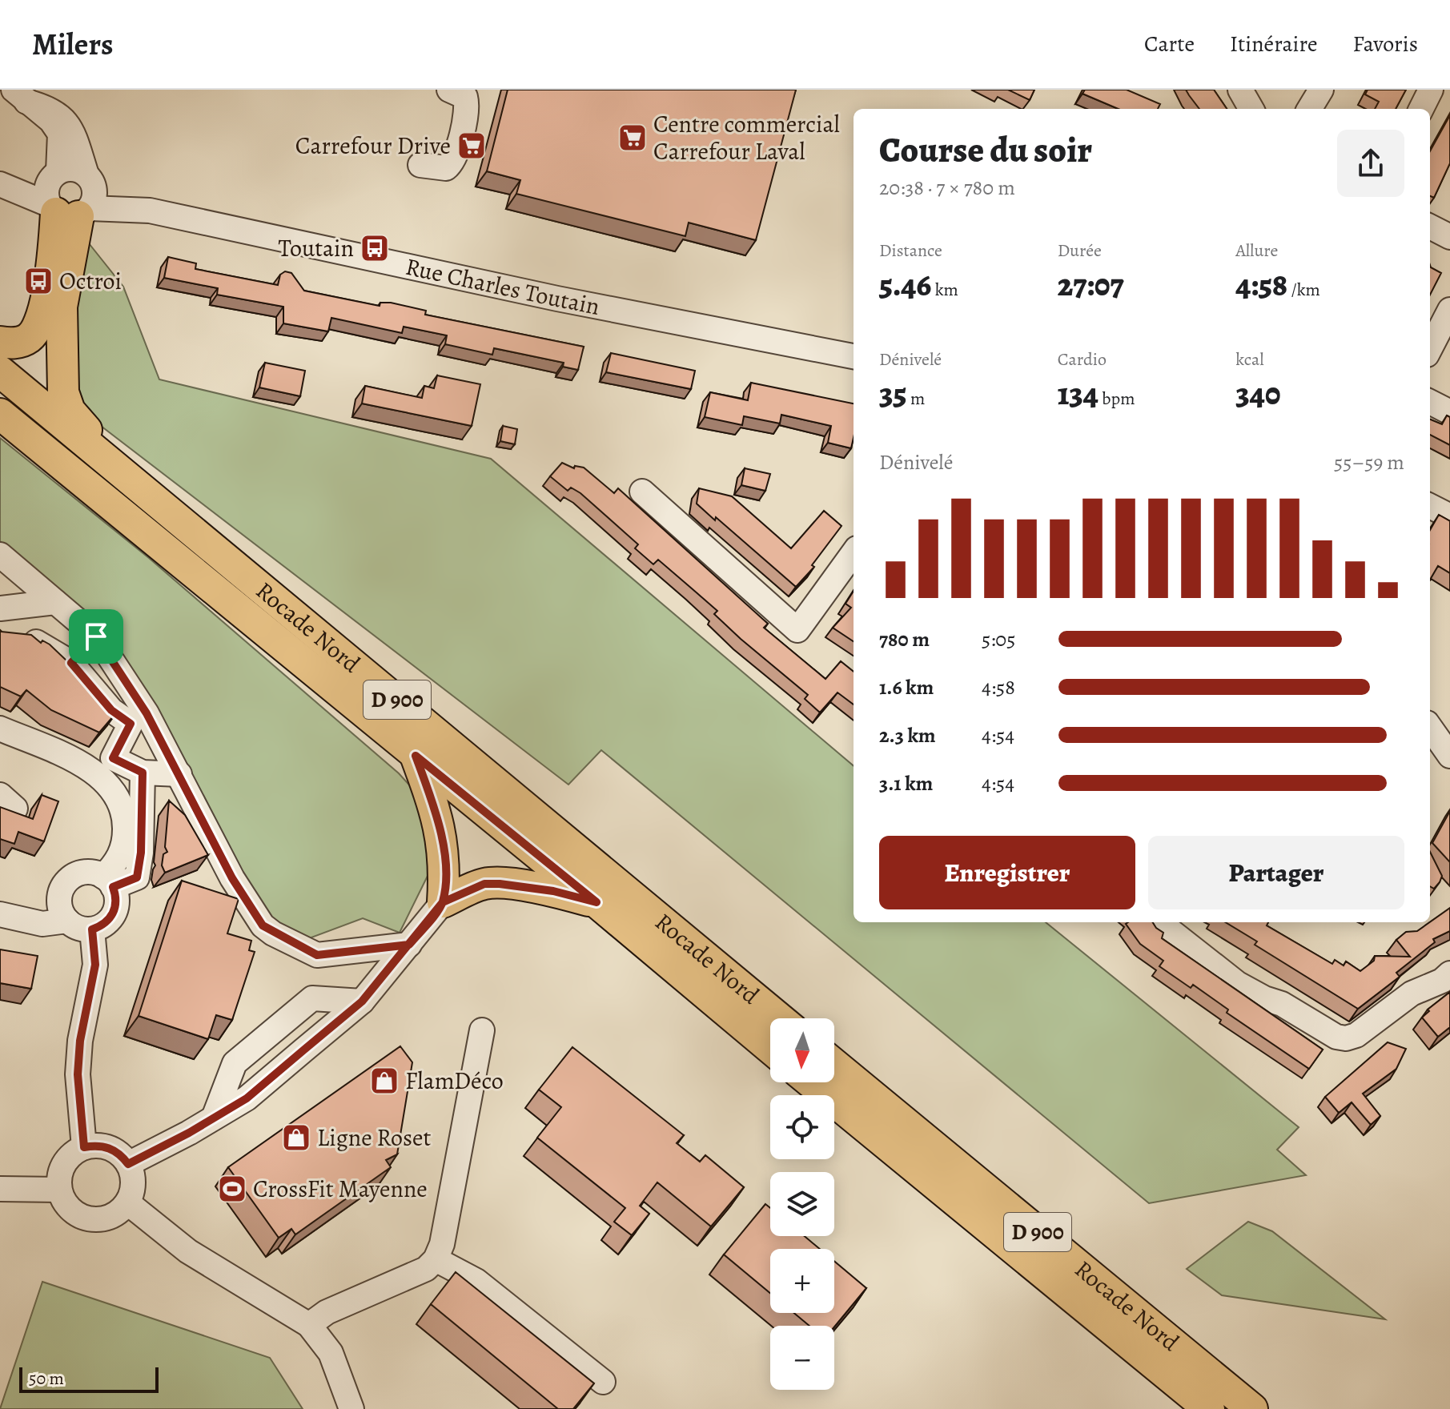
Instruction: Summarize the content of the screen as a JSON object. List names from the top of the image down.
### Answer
{
  "streets": {
    "main road": ["Rocade Nord", "D 900"],
    "street": ["Rue Charles Toutain"]
  },
  "places": {
    "supermarket": ["Centre commercial Carrefour Laval", "Carrefour Drive"],
    "bus stop": ["Toutain", "Octroi"],
    "shop": ["FlamDéco", "Ligne Roset"],
    "sports": ["CrossFit Mayenne"]
  },
  "scale_bar": "50 m",
  "north": "bottom",
  "page": {
    "header": "Milers",
    "nav": ["Carte", "Itinéraire", "Favoris"],
    "heading": ["Course du soir", "20:38 · 7 × 780 m"],
    "stats": [
      ["Distance", "5.46 km"],
      ["Durée", "27:07"],
      ["Allure", "4:58 /km"],
      ["Dénivelé", "35 m"],
      ["Cardio", "134 bpm"],
      ["kcal", "340"]
    ],
    "chart": ["Dénivelé", "55–59 m"],
    "list": [
      {
        "name": "780 m",
        "note": "5:05"
      },
      {
        "name": "1.6 km",
        "note": "4:58"
      },
      {
        "name": "2.3 km",
        "note": "4:54"
      },
      {
        "name": "3.1 km",
        "note": "4:54"
      }
    ],
    "buttons": ["Enregistrer", "Partager"],
    "map_buttons": ["+", "−"],
    "scale": "50 m"
  }
}
